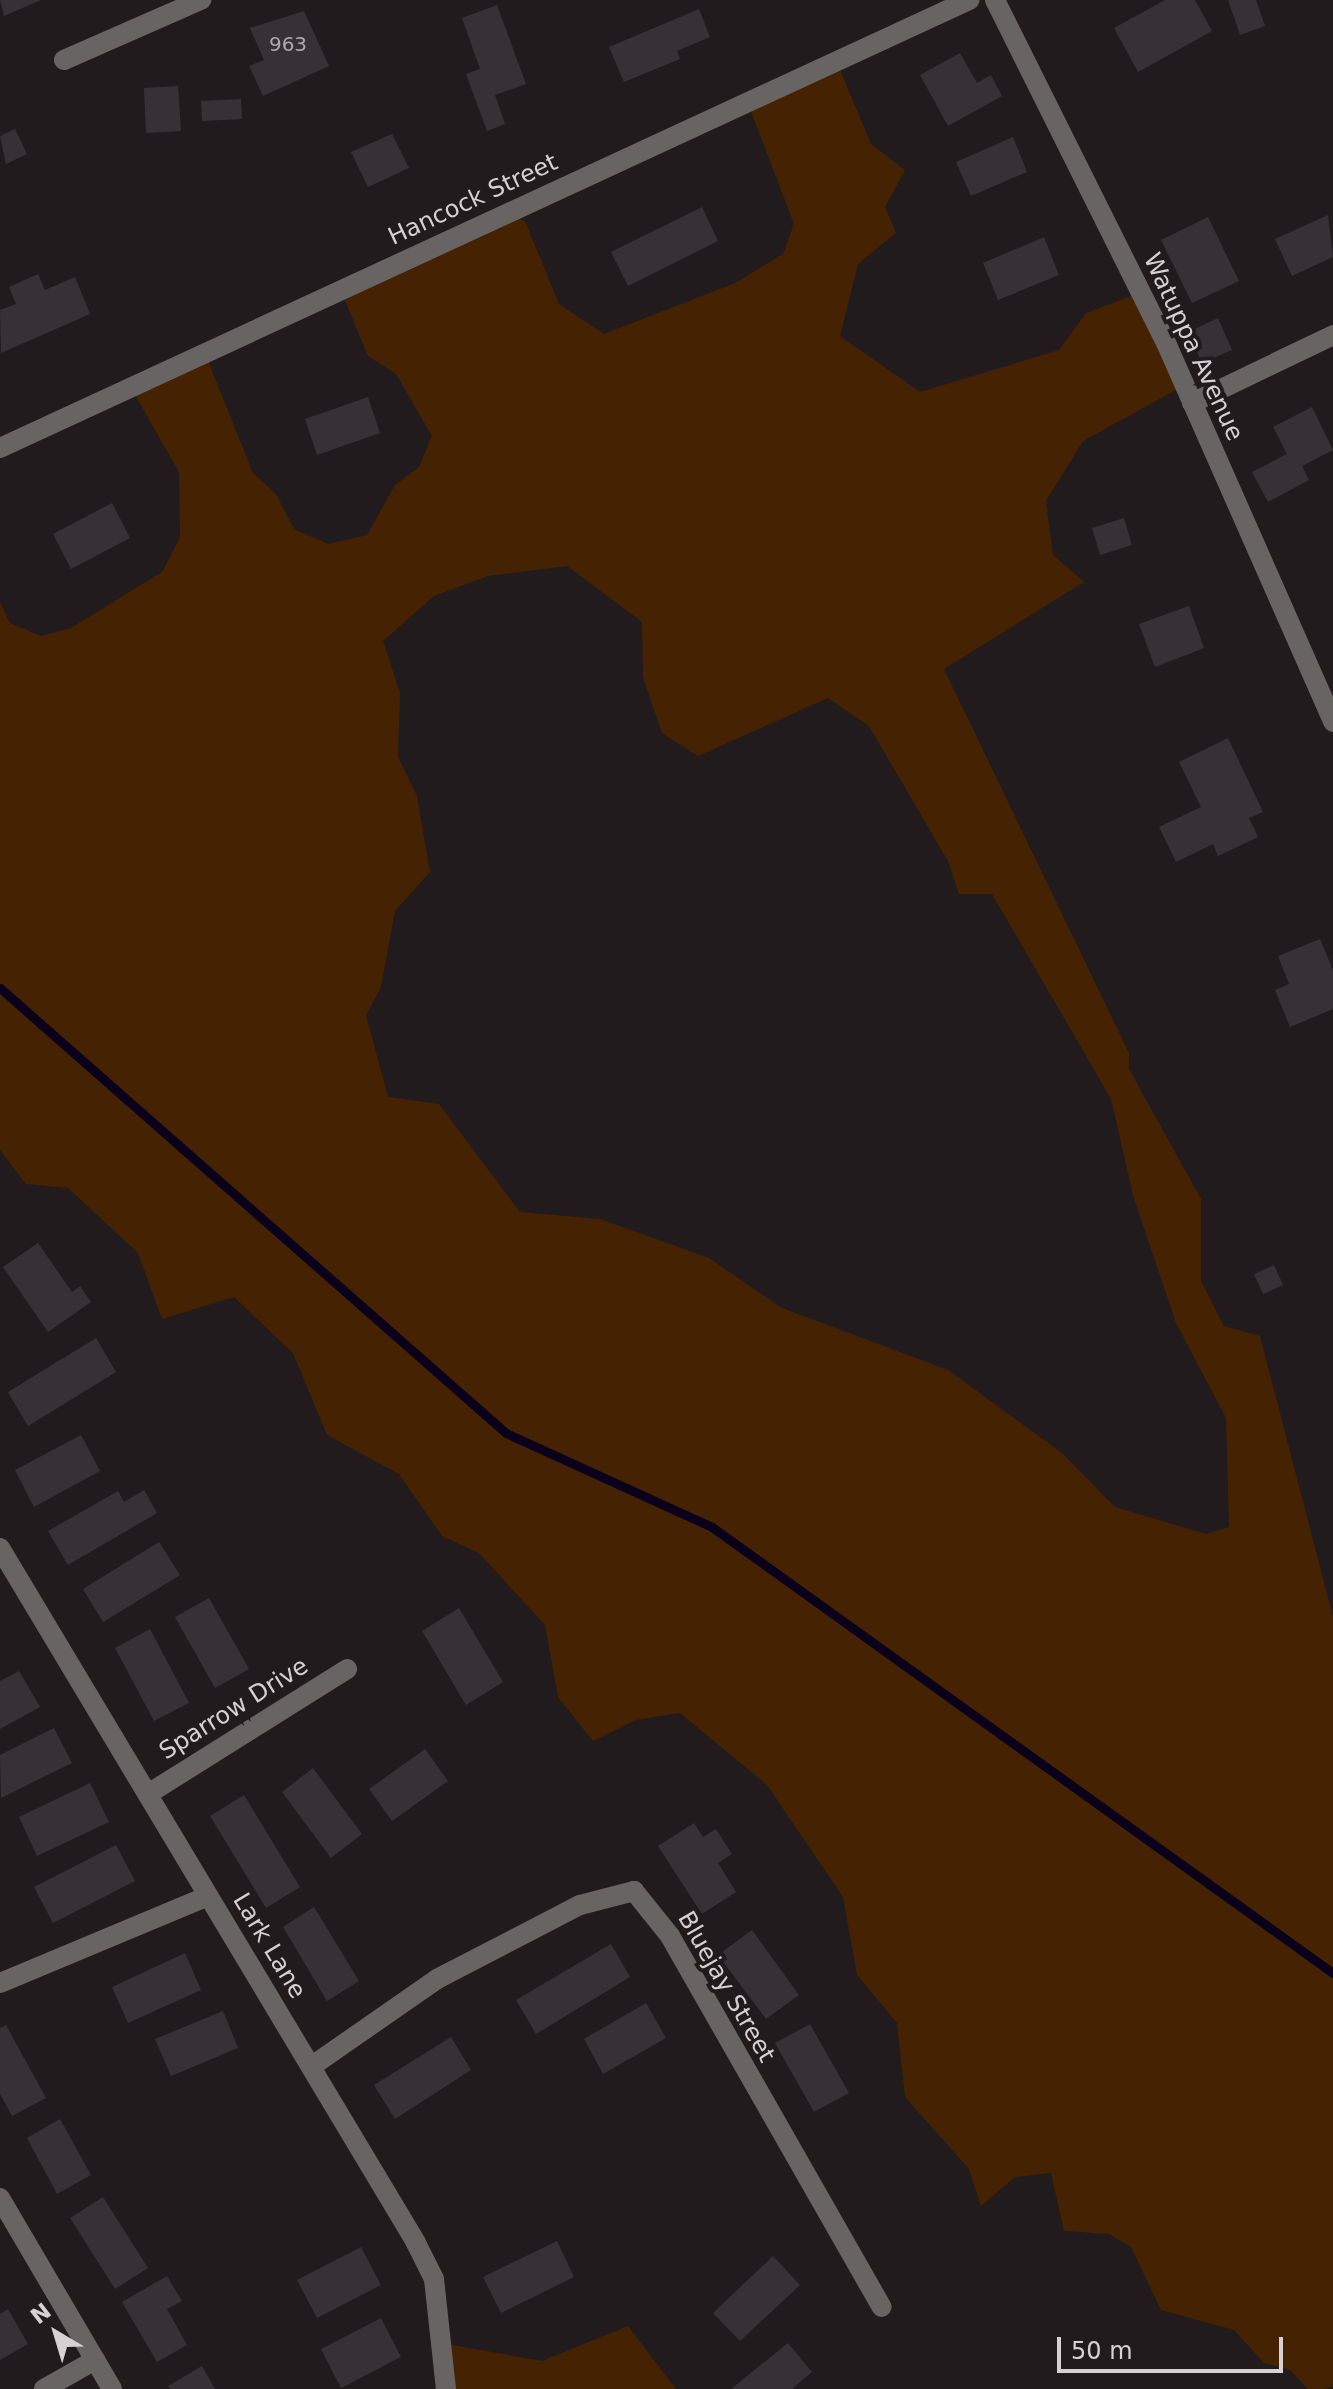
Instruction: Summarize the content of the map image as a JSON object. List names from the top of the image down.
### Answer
{
  "streets": {
    "street": [
      "Hancock Street",
      "Watuppa Avenue",
      "Sparrow Drive",
      "Lark Lane",
      "Bluejay Street"
    ]
  },
  "crossings": [
    ["Sparrow Drive", "Lark Lane"],
    ["Lark Lane", "Bluejay Street"]
  ],
  "house_numbers": ["963"],
  "scale_bar": "50 m",
  "north": "top left"
}
